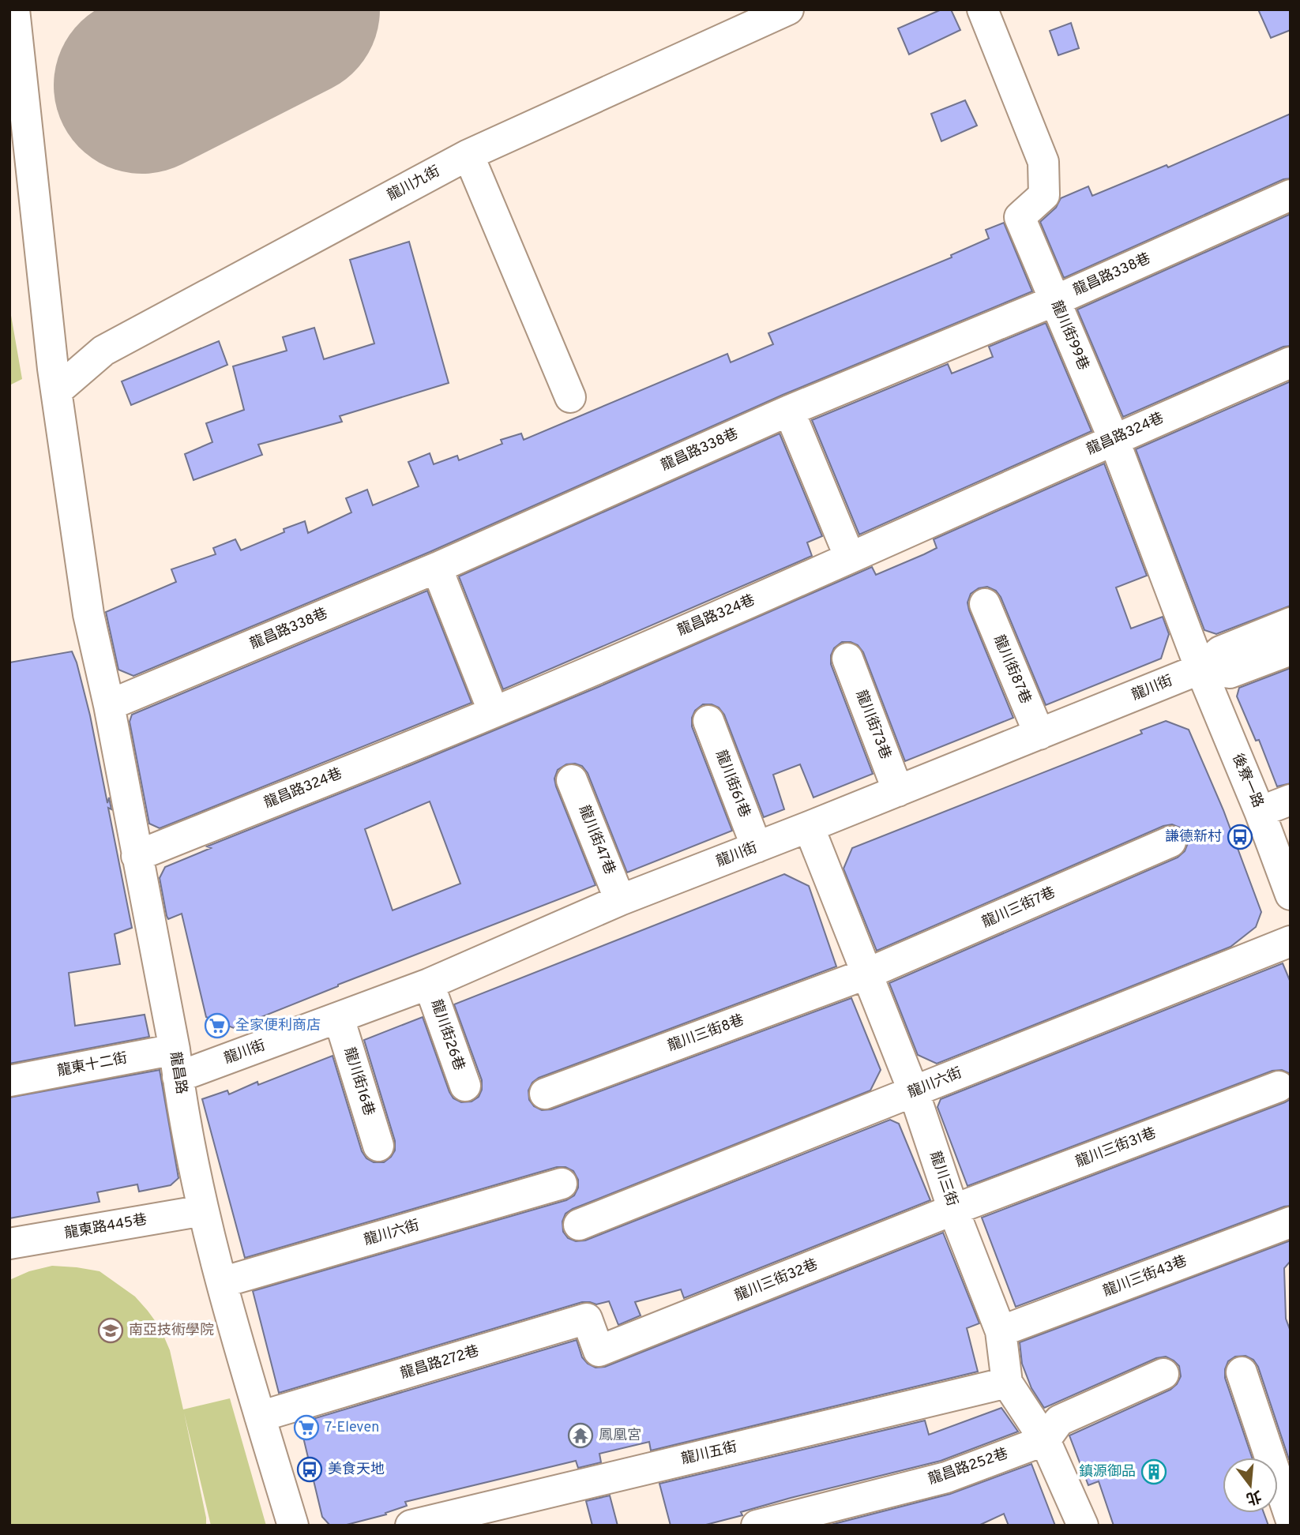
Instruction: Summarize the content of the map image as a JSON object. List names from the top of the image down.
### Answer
{
  "streets": {
    "street": [
      "龍川九街",
      "龍昌路338巷",
      "龍川街99巷",
      "龍昌路324巷",
      "龍川街87巷",
      "龍川街",
      "龍川街73巷",
      "後寮一路",
      "龍川街61巷",
      "龍川街47巷",
      "龍川三街7巷",
      "龍川三街8巷",
      "龍川街26巷",
      "龍東十二街",
      "龍昌路",
      "龍川街16巷",
      "龍川六街",
      "龍川三街31巷",
      "龍川三街",
      "龍東路445巷",
      "龍川三街43巷",
      "龍川三街32巷",
      "龍昌路272巷",
      "龍川五街",
      "龍昌路252巷"
    ]
  },
  "crossings": [
    ["龍川九街", "龍昌路"],
    ["龍昌路338巷", "龍川街99巷"],
    ["龍昌路338巷", "龍昌路"],
    ["龍川街99巷", "龍昌路324巷"],
    ["龍川街99巷", "龍川街"],
    ["龍川街99巷", "後寮一路"],
    ["龍昌路324巷", "龍昌路"],
    ["龍川街87巷", "龍川街"],
    ["龍川街", "龍川街73巷"],
    ["龍川街", "後寮一路"],
    ["龍川街", "龍川街61巷"],
    ["龍川街", "龍川街47巷"],
    ["龍川街", "龍川街26巷"],
    ["龍川街", "龍東十二街"],
    ["龍川街", "龍昌路"],
    ["龍川街", "龍川街16巷"],
    ["龍川街", "龍川三街"],
    ["龍川三街7巷", "龍川三街8巷"],
    ["龍川三街7巷", "龍川三街"],
    ["龍川三街8巷", "龍川三街"],
    ["龍東十二街", "龍昌路"],
    ["龍昌路", "龍川六街"],
    ["龍昌路", "龍東路445巷"],
    ["龍昌路", "龍昌路272巷"],
    ["龍川六街", "龍川三街"],
    ["龍川三街31巷", "龍川三街"],
    ["龍川三街31巷", "龍川三街32巷"],
    ["龍川三街", "龍川三街43巷"],
    ["龍川三街", "龍川三街32巷"],
    ["龍川三街", "龍川五街"],
    ["龍川三街", "龍昌路252巷"],
    ["龍川三街32巷", "龍昌路272巷"]
  ],
  "places": {
    "bus stop": ["謙德新村", "美食天地"],
    "supermarket": ["全家便利商店", "7-Eleven"],
    "school or university": ["南亞技術學院"],
    "temple": ["鳳凰宮"],
    "building": ["鎮源御品"]
  },
  "north": "bottom"
}
